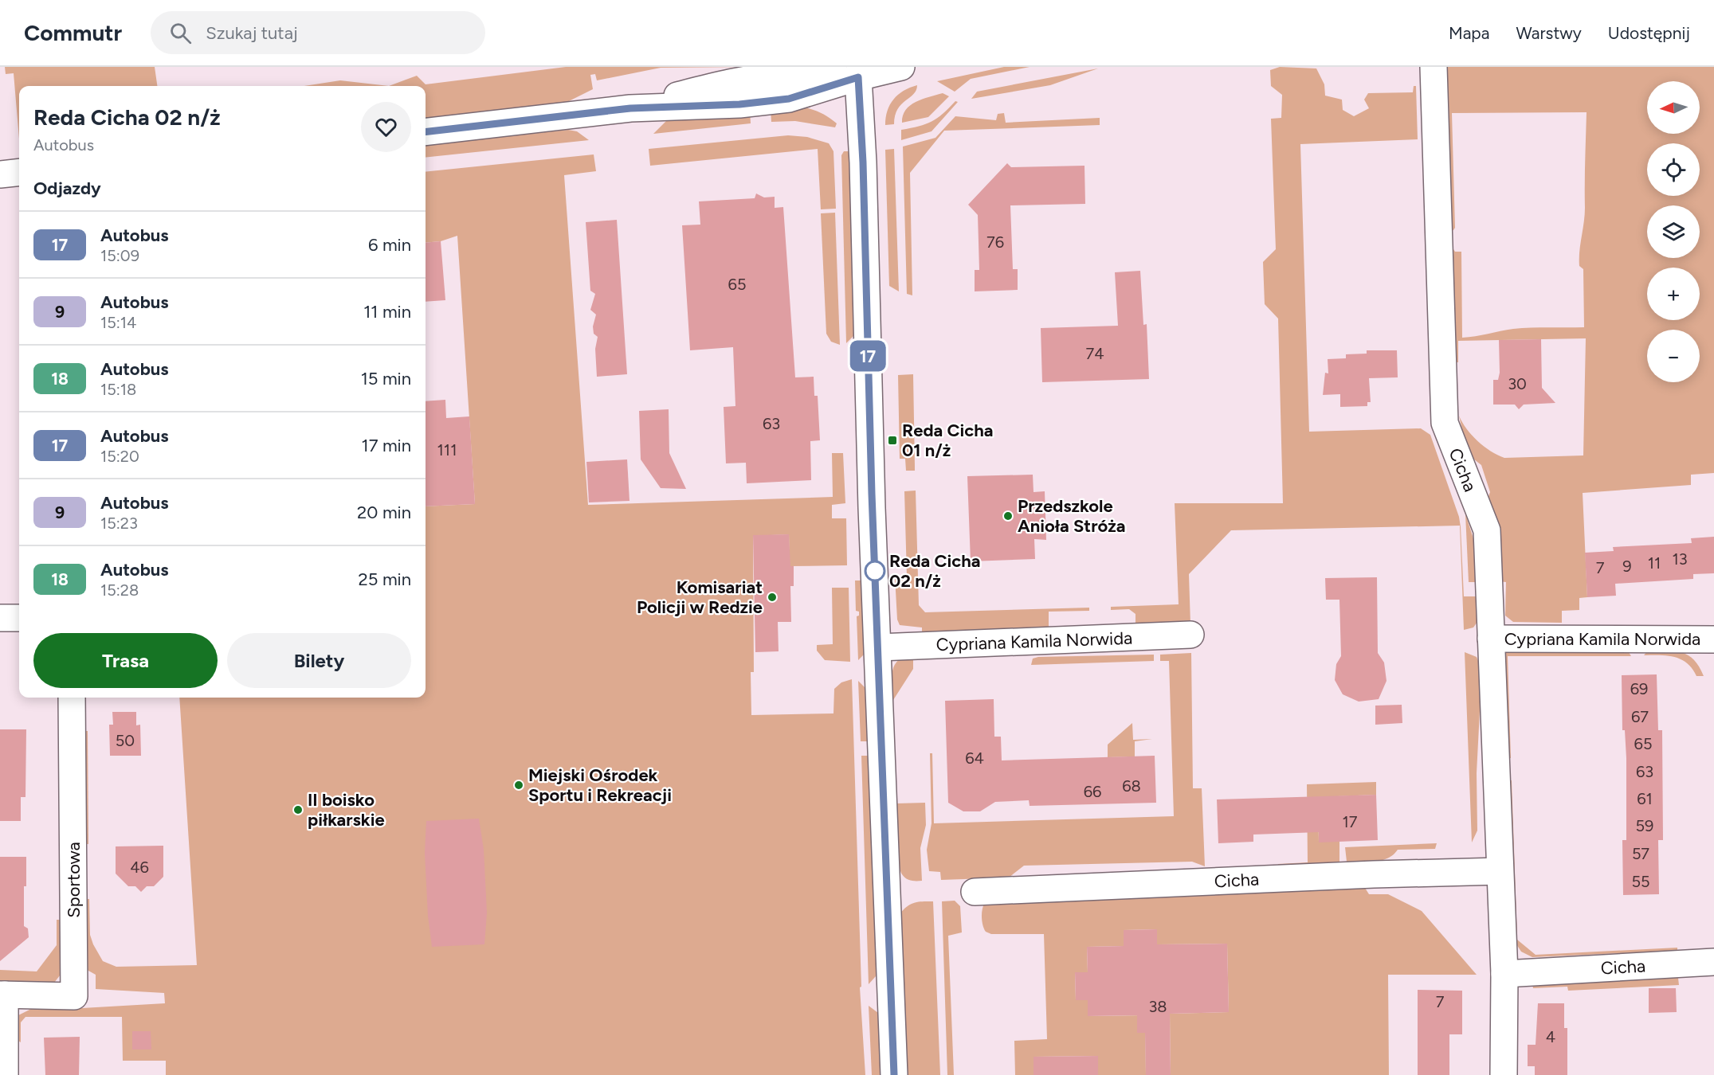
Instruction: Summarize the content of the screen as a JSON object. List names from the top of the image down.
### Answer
{
  "streets": {
    "street": ["Cicha", "Cypriana Kamila Norwida", "Sportowa"]
  },
  "crossings": [
    ["Cicha", "Cypriana Kamila Norwida"]
  ],
  "places": {
    "transit": ["Reda Cicha 01 n/ż"],
    "other": [
      "Przedszkole Anioła Stróża",
      "Reda Cicha 02 n/ż",
      "Komisariat Policji w Redzie",
      "Miejski Ośrodek Sportu i Rekreacji",
      "II boisko piłkarskie"
    ]
  },
  "lines": ["bus line 17"],
  "house_numbers": [
    "76",
    "65",
    "74",
    "30",
    "63",
    "111",
    "13",
    "11",
    "9",
    "7",
    "69",
    "67",
    "50",
    "65",
    "64",
    "63",
    "68",
    "66",
    "61",
    "17",
    "59",
    "57",
    "46",
    "55",
    "7",
    "38",
    "4"
  ],
  "north": "left",
  "page": {
    "header": "Commutr",
    "search": "Szukaj tutaj",
    "nav": ["Mapa", "Warstwy", "Udostępnij"],
    "on_map": "17",
    "map_buttons": ["+", "−"],
    "heading": [
      ["Reda Cicha 02 n/ż", "Autobus"],
      "Odjazdy"
    ],
    "list": [
      {
        "mark": "17",
        "name": "Autobus",
        "note": "15:09",
        "value": "6 min"
      },
      {
        "mark": "9",
        "name": "Autobus",
        "note": "15:14",
        "value": "11 min"
      },
      {
        "mark": "18",
        "name": "Autobus",
        "note": "15:18",
        "value": "15 min"
      },
      {
        "mark": "17",
        "name": "Autobus",
        "note": "15:20",
        "value": "17 min"
      },
      {
        "mark": "9",
        "name": "Autobus",
        "note": "15:23",
        "value": "20 min"
      },
      {
        "mark": "18",
        "name": "Autobus",
        "note": "15:28",
        "value": "25 min"
      }
    ],
    "buttons": ["Trasa", "Bilety"]
  }
}
